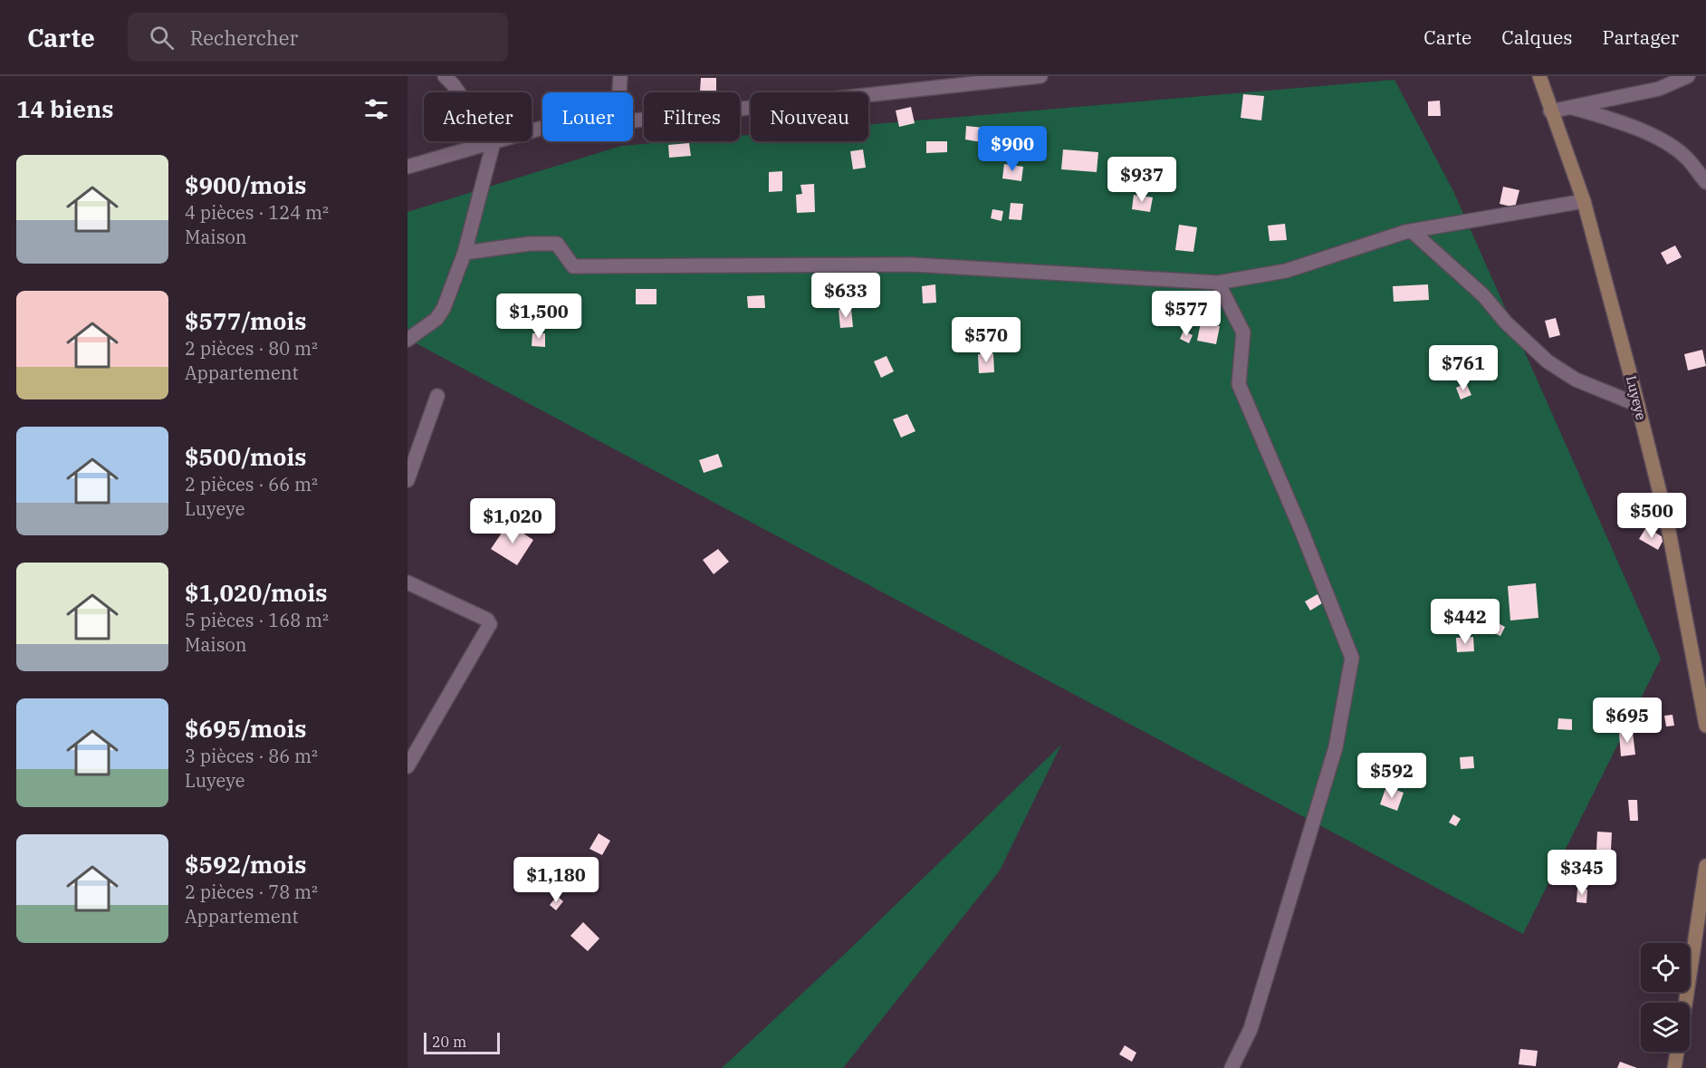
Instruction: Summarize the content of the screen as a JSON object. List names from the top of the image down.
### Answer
{
  "streets": {
    "street": ["Luyeye"]
  },
  "scale_bar": "20 m",
  "page": {
    "header": "Carte",
    "search": "Rechercher",
    "nav": ["Carte", "Calques", "Partager"],
    "heading": "14 biens",
    "chip": [
      "Acheter",
      "Louer",
      "Filtres",
      "Nouveau"
    ],
    "price": [
      "$900",
      "$937",
      "$633",
      "$577",
      "$1,500",
      "$570",
      "$761",
      "$500",
      "$1,020",
      "$442",
      "$695",
      "$592",
      "$345",
      "$1,180"
    ],
    "list": [
      {
        "name": "$900/mois",
        "note": "4 pièces · 124 m² · Maison"
      },
      {
        "name": "$577/mois",
        "note": "2 pièces · 80 m² · Appartement"
      },
      {
        "name": "$500/mois",
        "note": "2 pièces · 66 m² · Luyeye"
      },
      {
        "name": "$1,020/mois",
        "note": "5 pièces · 168 m² · Maison"
      },
      {
        "name": "$695/mois",
        "note": "3 pièces · 86 m² · Luyeye"
      },
      {
        "name": "$592/mois",
        "note": "2 pièces · 78 m² · Appartement"
      }
    ],
    "scale": "20 m"
  }
}
